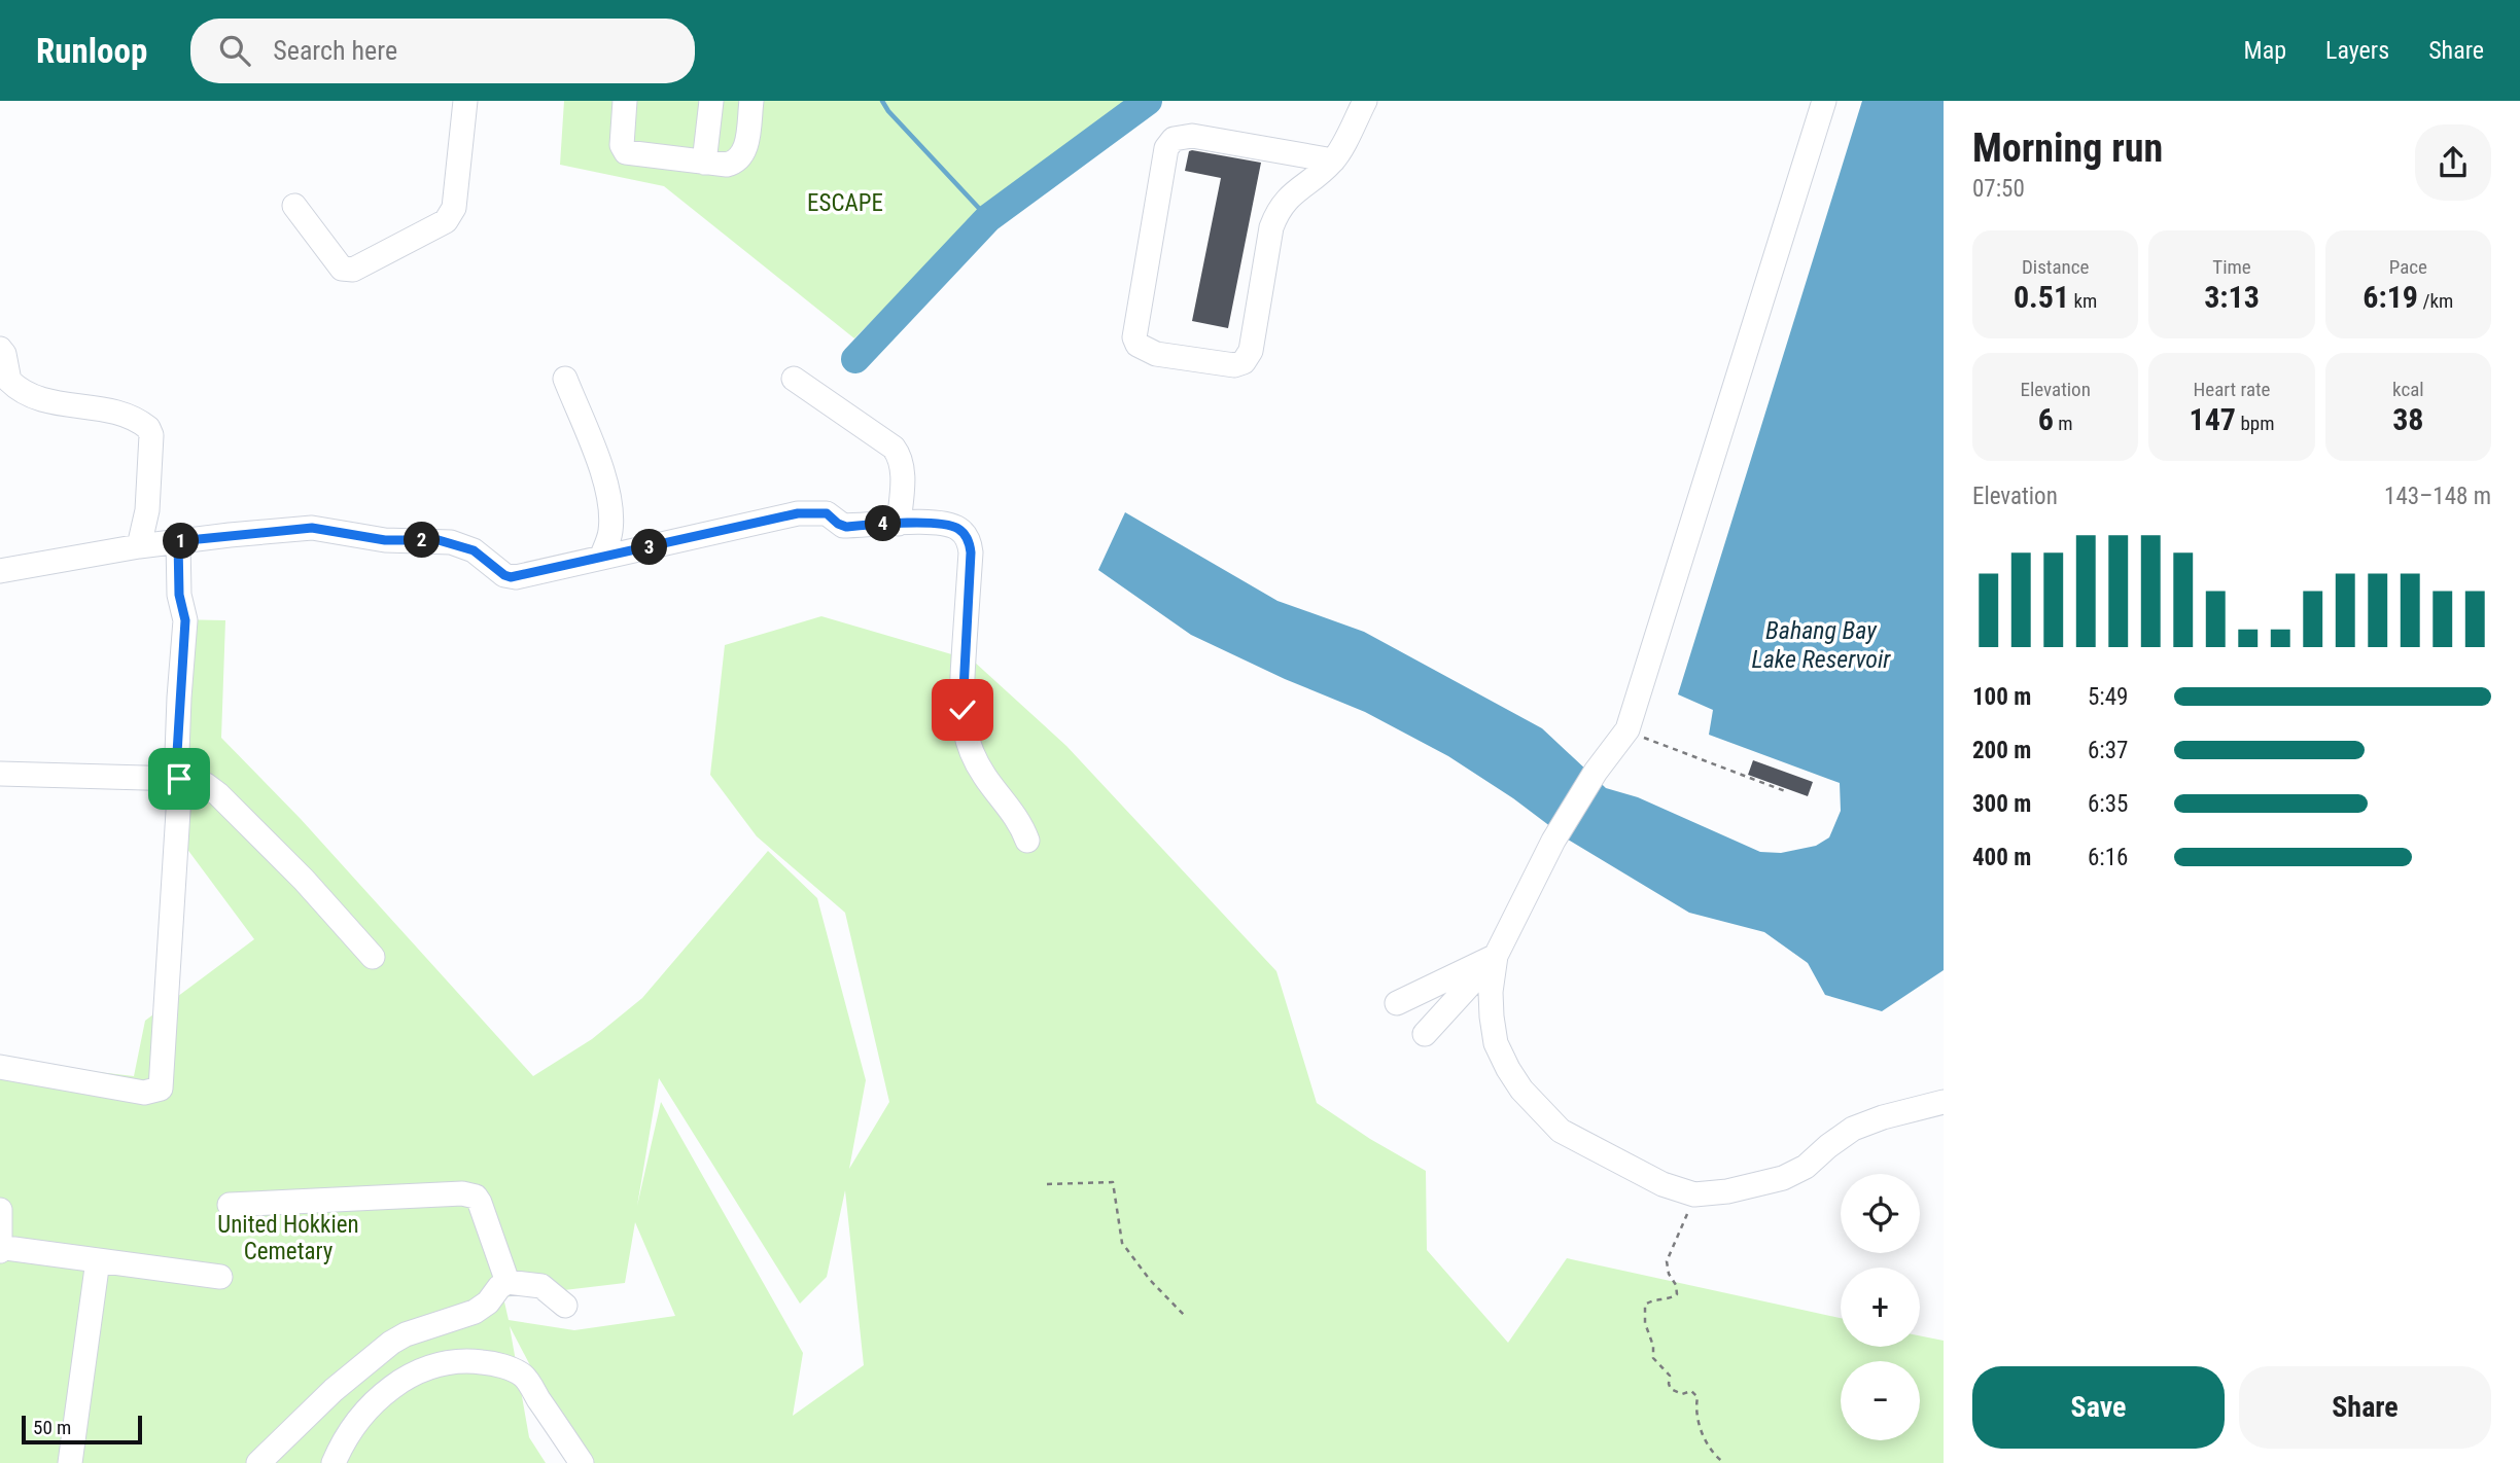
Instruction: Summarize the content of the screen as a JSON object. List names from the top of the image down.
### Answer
{
  "water": ["Bahang Bay Lake Reservoir"],
  "parks": ["ESCAPE", "United Hokkien Cemetary"],
  "scale_bar": "50 m",
  "page": {
    "header": "Runloop",
    "search": "Search here",
    "nav": ["Map", "Layers", "Share"],
    "heading": ["Morning run", "07:50"],
    "stats": [
      ["Distance", "0.51 km"],
      ["Time", "3:13"],
      ["Pace", "6:19 /km"],
      ["Elevation", "6 m"],
      ["Heart rate", "147 bpm"],
      ["kcal", "38"]
    ],
    "chart": ["Elevation", "143–148 m"],
    "pins": [
      "4",
      "2",
      "1",
      "3"
    ],
    "list": [
      {
        "name": "100 m",
        "note": "5:49"
      },
      {
        "name": "200 m",
        "note": "6:37"
      },
      {
        "name": "300 m",
        "note": "6:35"
      },
      {
        "name": "400 m",
        "note": "6:16"
      }
    ],
    "map_buttons": ["+", "−"],
    "buttons": ["Save", "Share"],
    "scale": "50 m"
  }
}
